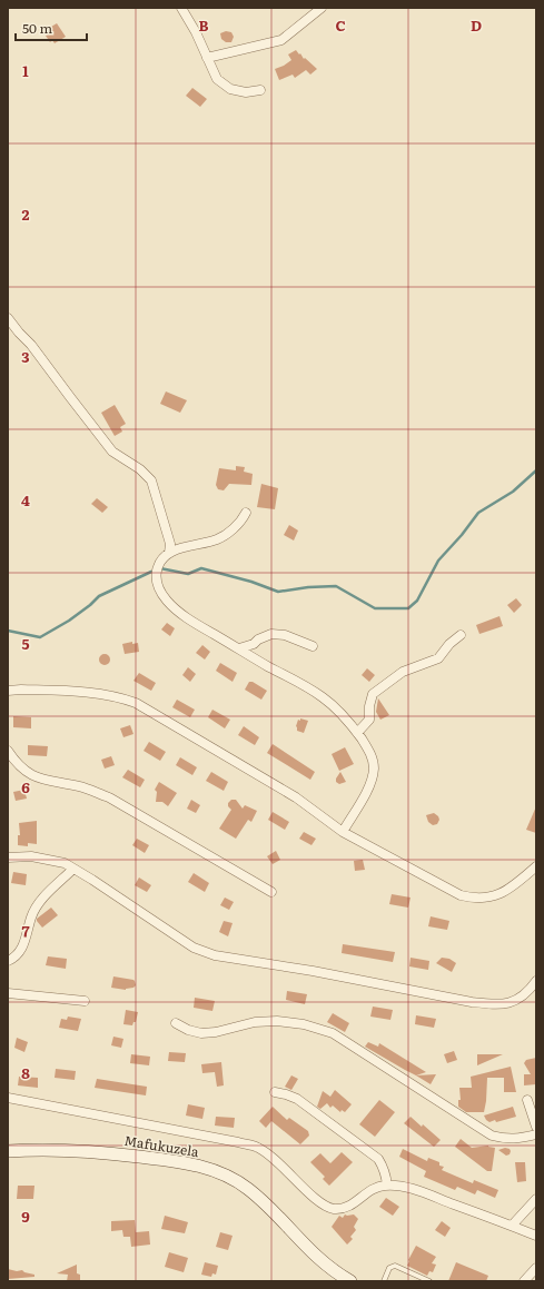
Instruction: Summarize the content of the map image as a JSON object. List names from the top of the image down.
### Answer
{
  "streets": {
    "main road": ["Mafukuzela"]
  },
  "scale_bar": "50 m",
  "grid": {
    "columns": ["B", "C", "D"],
    "rows": [
      "1",
      "2",
      "3",
      "4",
      "5",
      "6",
      "7",
      "8",
      "9"
    ]
  }
}
